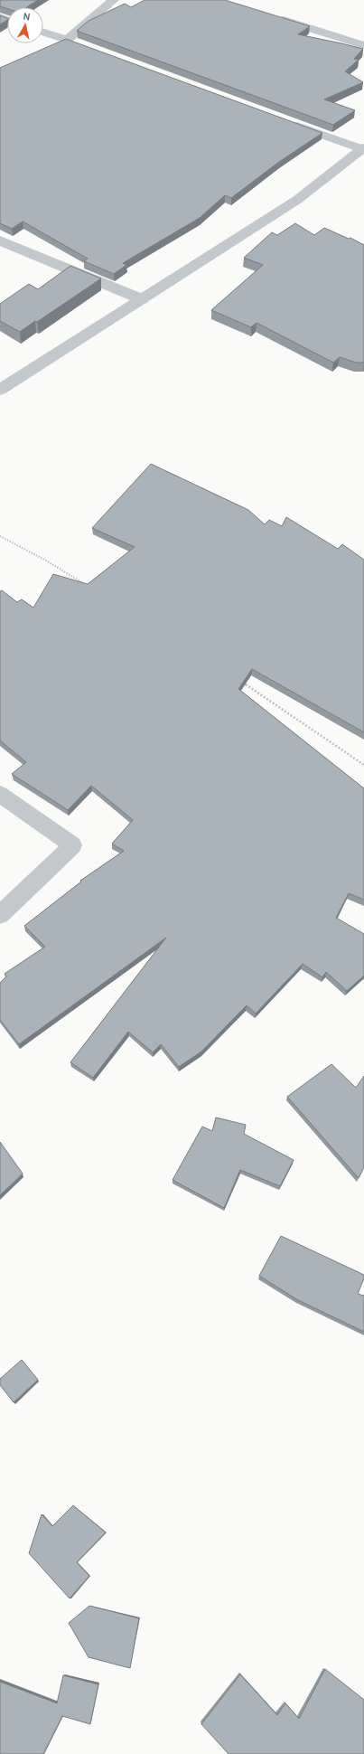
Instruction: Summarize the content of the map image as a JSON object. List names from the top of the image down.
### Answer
{
  "north": "top"
}
